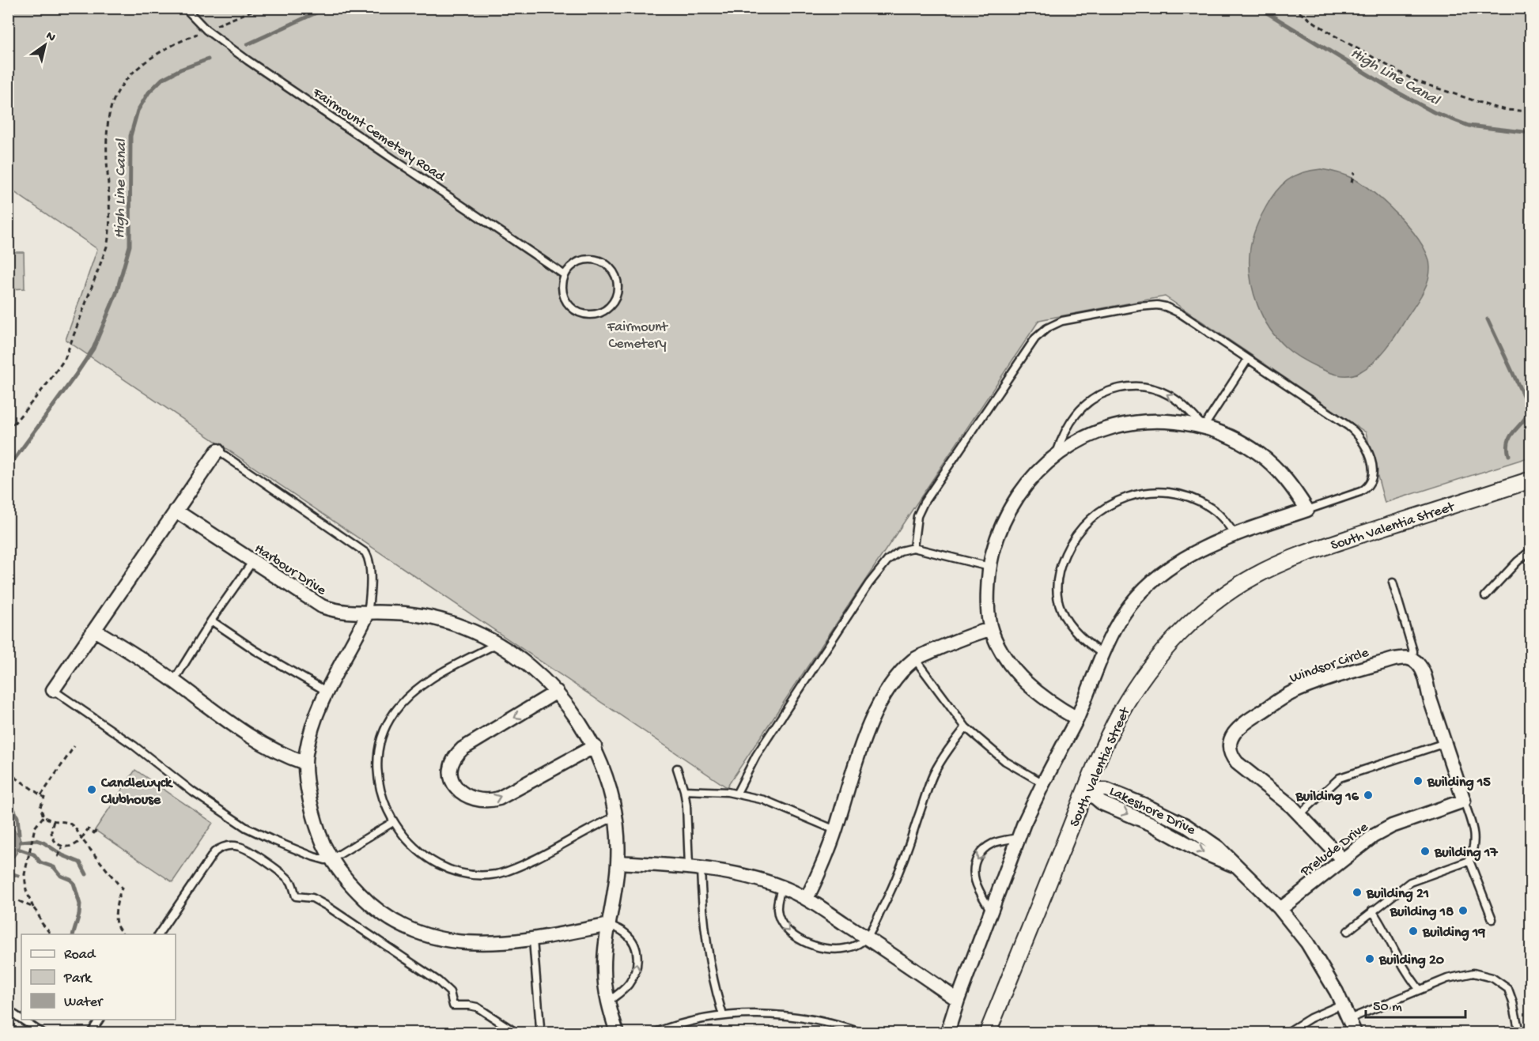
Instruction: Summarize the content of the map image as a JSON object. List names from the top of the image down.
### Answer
{
  "streets": {
    "street": [
      "South Valentia Street",
      "Harbour Drive",
      "Windsor Circle",
      "Lakeshore Drive",
      "Prelude Drive"
    ],
    "lane": ["Fairmount Cemetery Road"]
  },
  "crossings": [
    ["South Valentia Street", "Lakeshore Drive"],
    ["Windsor Circle", "Prelude Drive"],
    ["Lakeshore Drive", "Prelude Drive"]
  ],
  "water": ["High Line Canal"],
  "parks": ["Fairmount Cemetery"],
  "places": [
    "Building 15",
    "Candlewyck Clubhouse",
    "Building 16",
    "Building 17",
    "Building 21",
    "Building 18",
    "Building 19",
    "Building 20"
  ],
  "legend": ["Road", "Park", "Water"],
  "scale_bar": "50 m",
  "north": "top right"
}
